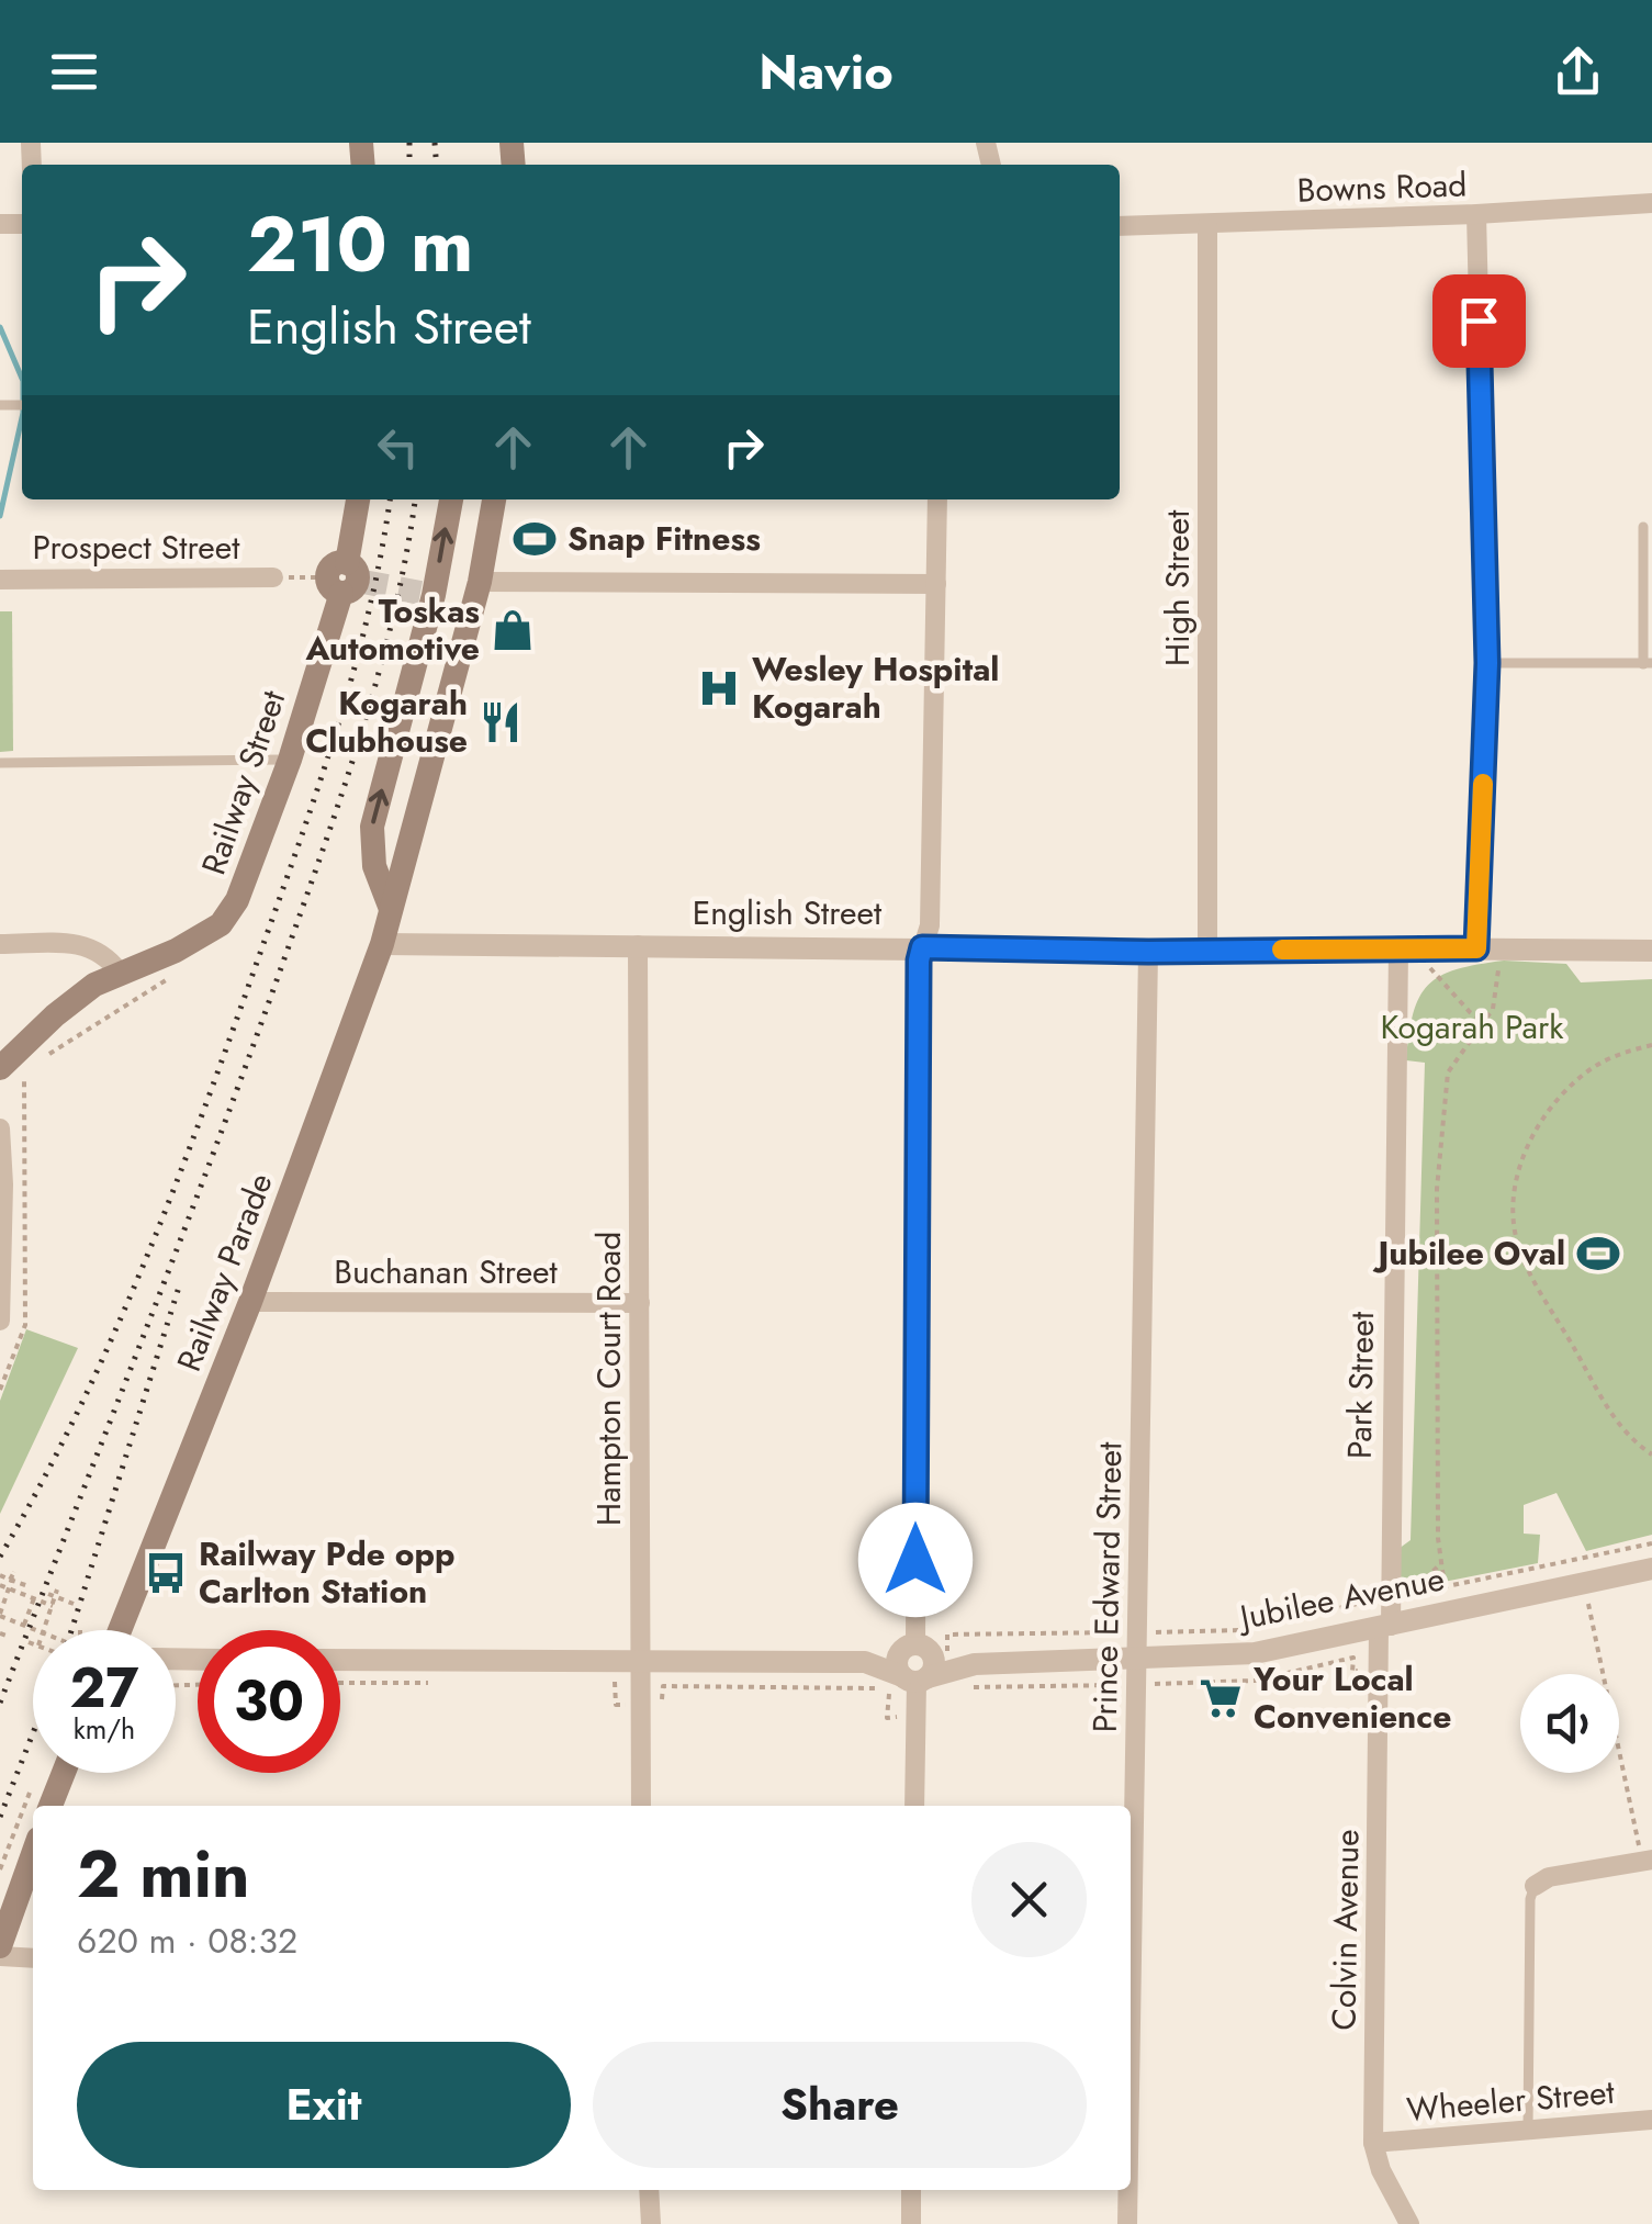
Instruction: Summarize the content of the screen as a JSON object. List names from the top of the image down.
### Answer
{
  "streets": {
    "main road": ["Railway Street", "Railway Parade"],
    "street": [
      "Bowns Road",
      "Prospect Street",
      "High Street",
      "English Street",
      "Buchanan Street",
      "Hampton Court Road",
      "Park Street",
      "Prince Edward Street",
      "Jubilee Avenue",
      "Colvin Avenue",
      "Wheeler Street"
    ]
  },
  "crossings": [
    ["Bowns Road", "High Street"],
    ["High Street", "English Street"],
    ["English Street", "Railway Parade"],
    ["English Street", "Hampton Court Road"],
    ["English Street", "Park Street"],
    ["English Street", "Prince Edward Street"],
    ["Railway Parade", "Buchanan Street"],
    ["Buchanan Street", "Hampton Court Road"],
    ["Park Street", "Jubilee Avenue"],
    ["Park Street", "Colvin Avenue"],
    ["Prince Edward Street", "Jubilee Avenue"],
    ["Jubilee Avenue", "Colvin Avenue"],
    ["Colvin Avenue", "Wheeler Street"]
  ],
  "parks": ["Kogarah Park"],
  "places": {
    "sports": ["Snap Fitness", "Jubilee Oval"],
    "shop": ["Toskas Automotive"],
    "hospital": ["Wesley Hospital Kogarah"],
    "restaurant": ["Kogarah Clubhouse"],
    "bus stop": ["Railway Pde opp Carlton Station"],
    "supermarket": ["Your Local Convenience"]
  },
  "page": {
    "header": "Navio",
    "turn": ["210 m", "English Street"],
    "speed": "27 km/h",
    "limit": "30",
    "heading": ["2 min", "620 m · 08:32"],
    "buttons": ["Exit", "Share"]
  }
}
